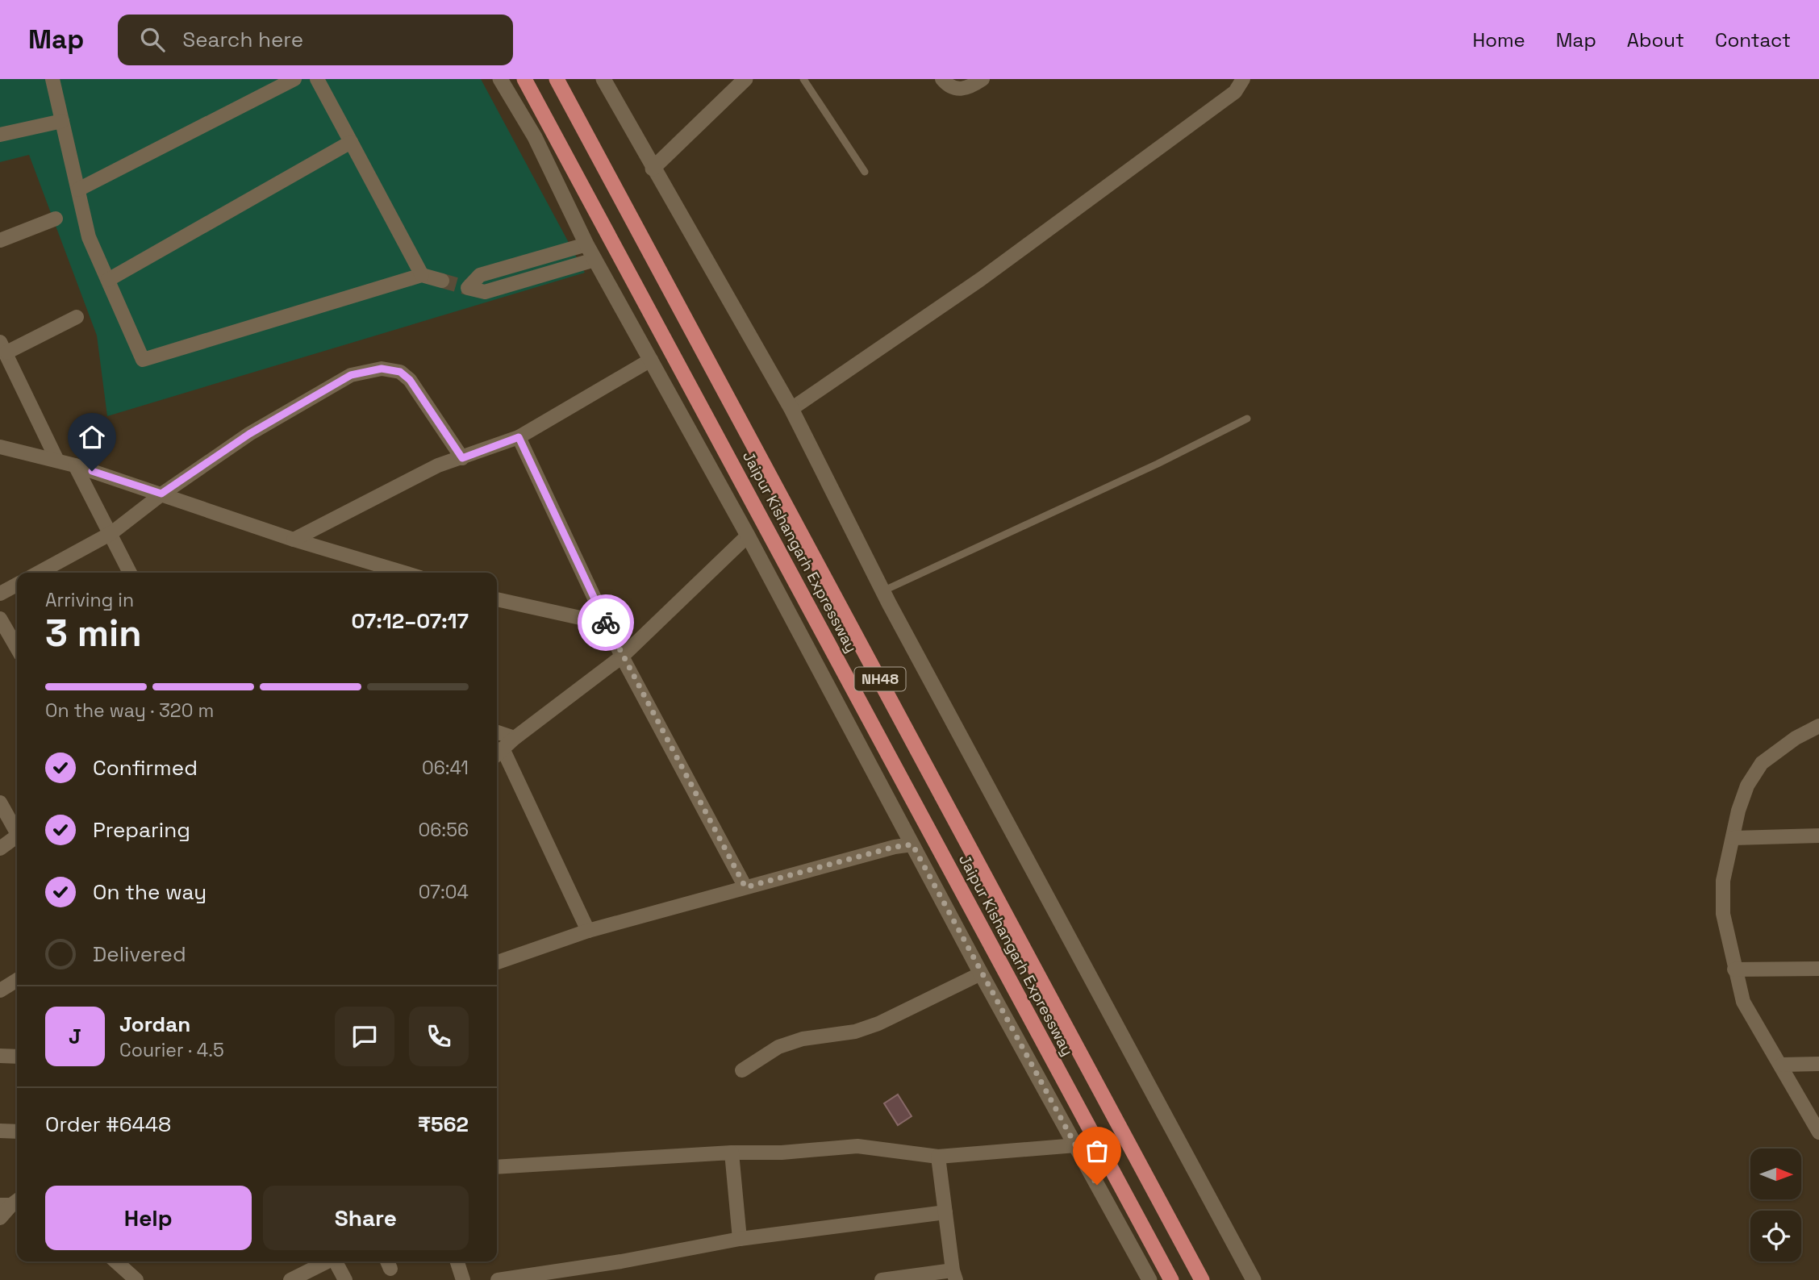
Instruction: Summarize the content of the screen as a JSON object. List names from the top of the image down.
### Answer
{
  "streets": {
    "highway": ["Jaipur Kishangarh Expressway", "NH48"]
  },
  "north": "right",
  "page": {
    "header": "Map",
    "search": "Search here",
    "nav": [
      "Home",
      "Map",
      "About",
      "Contact"
    ],
    "heading": ["3 min", "Arriving in", "07:12–07:17"],
    "panel": [
      "Jordan",
      "Courier · 4.5",
      "Order #6448",
      "₹562"
    ],
    "bar": "On the way · 320 m",
    "list": [
      ["Confirmed", "06:41"],
      ["Preparing", "06:56"],
      ["On the way", "07:04"],
      "Delivered"
    ],
    "round": "J",
    "buttons": ["Help", "Share"]
  }
}
